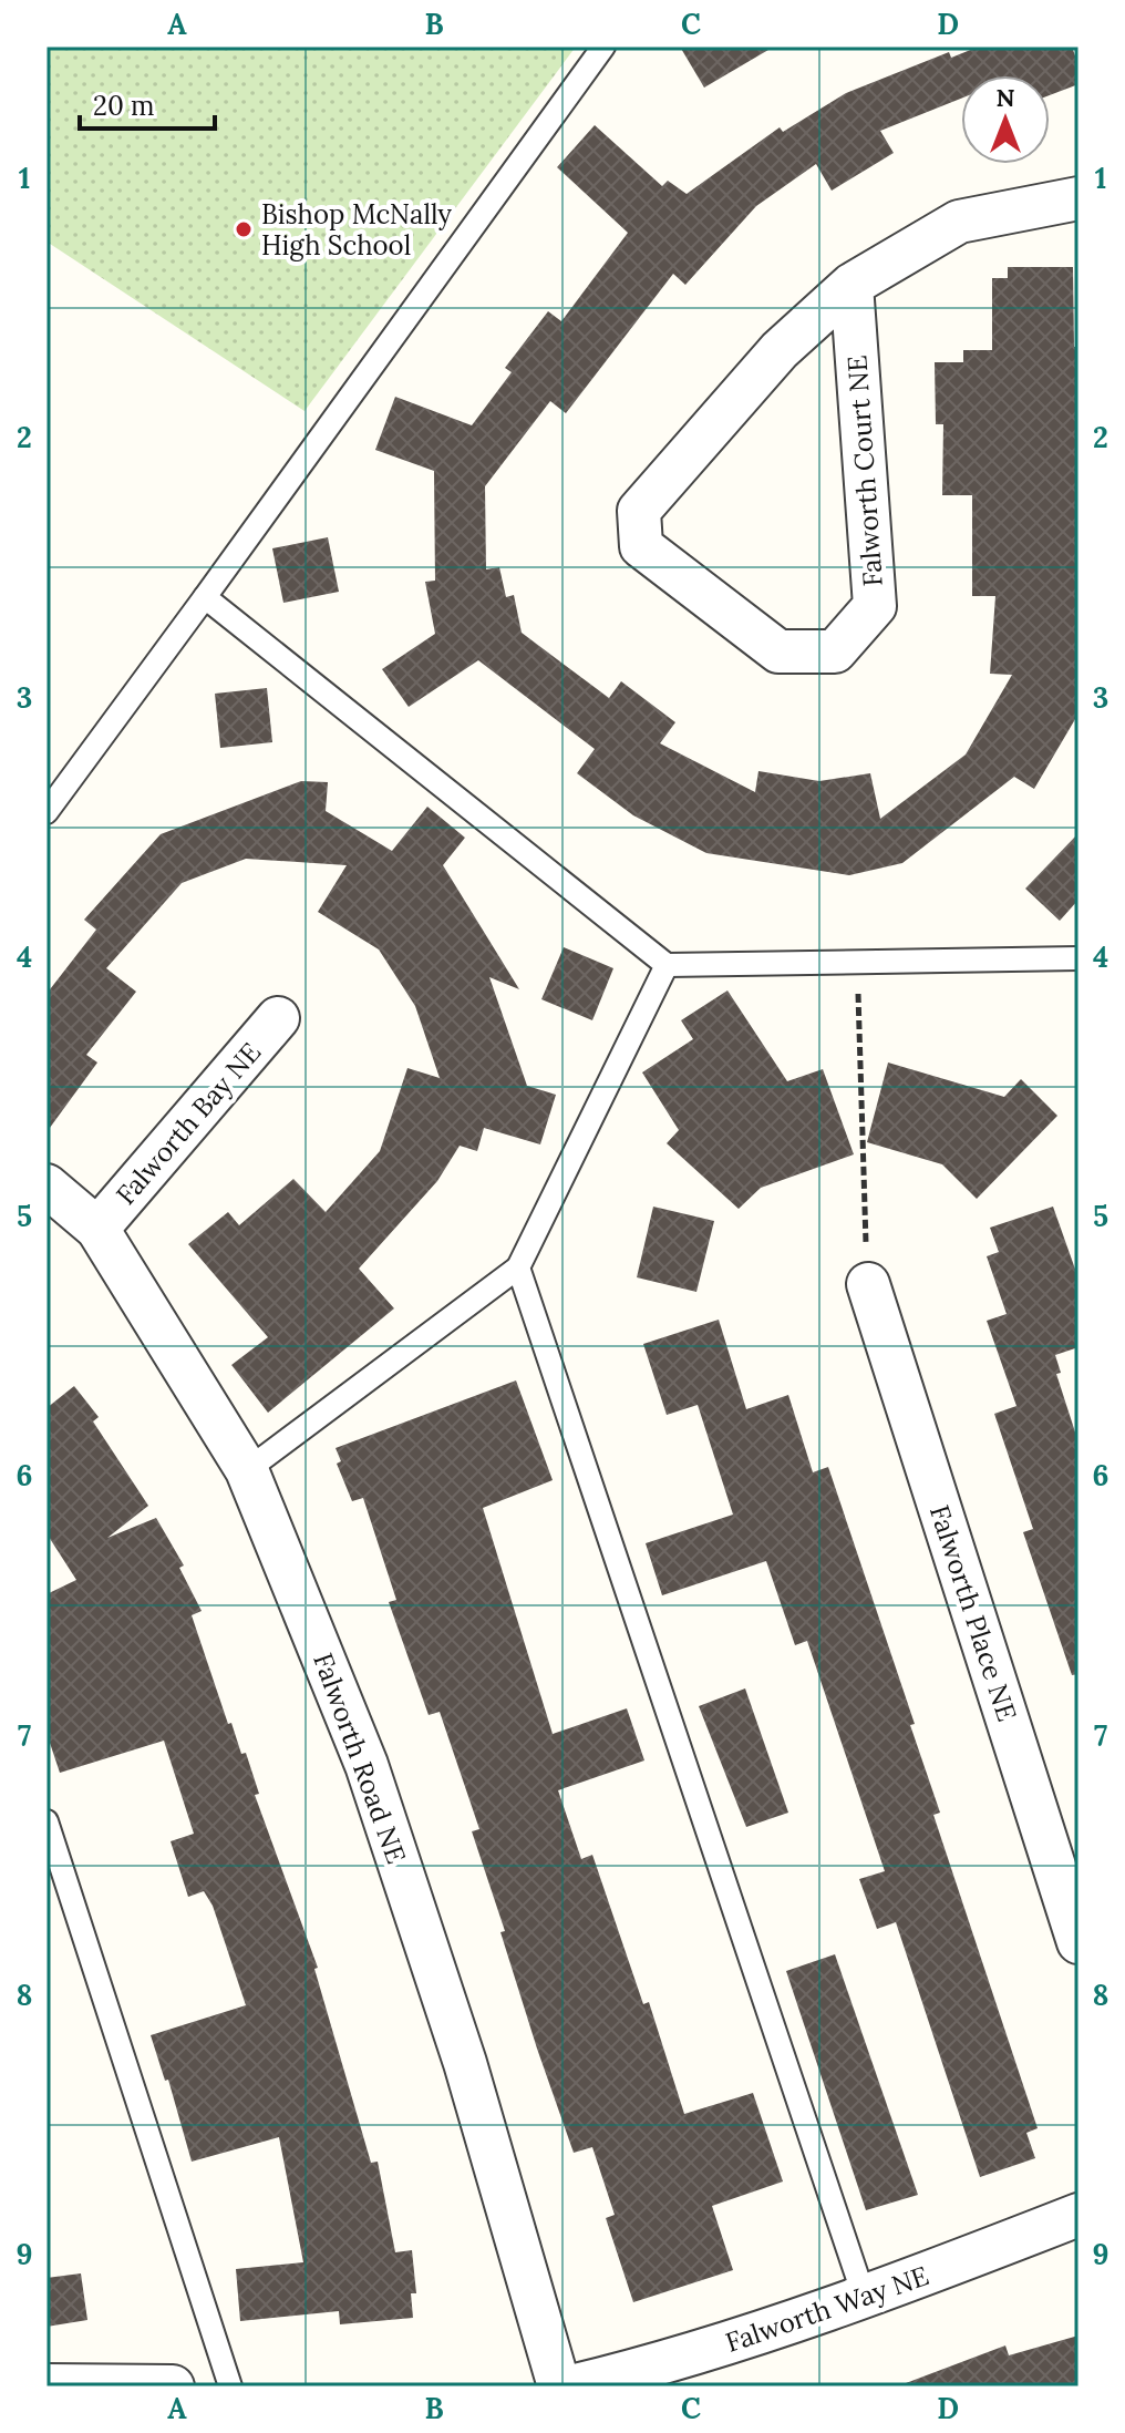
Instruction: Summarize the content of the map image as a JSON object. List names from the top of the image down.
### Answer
{
  "streets": {
    "street": [
      "Falworth Court NE",
      "Falworth Bay NE",
      "Falworth Place NE",
      "Falworth Road NE",
      "Falworth Way NE"
    ]
  },
  "crossings": [
    ["Falworth Bay NE", "Falworth Road NE"]
  ],
  "places": ["Bishop McNally High School"],
  "scale_bar": "20 m",
  "north": "top",
  "grid": {
    "columns": [
      "A",
      "B",
      "C",
      "D"
    ],
    "rows": [
      "1",
      "2",
      "3",
      "4",
      "5",
      "6",
      "7",
      "8",
      "9"
    ]
  }
}
